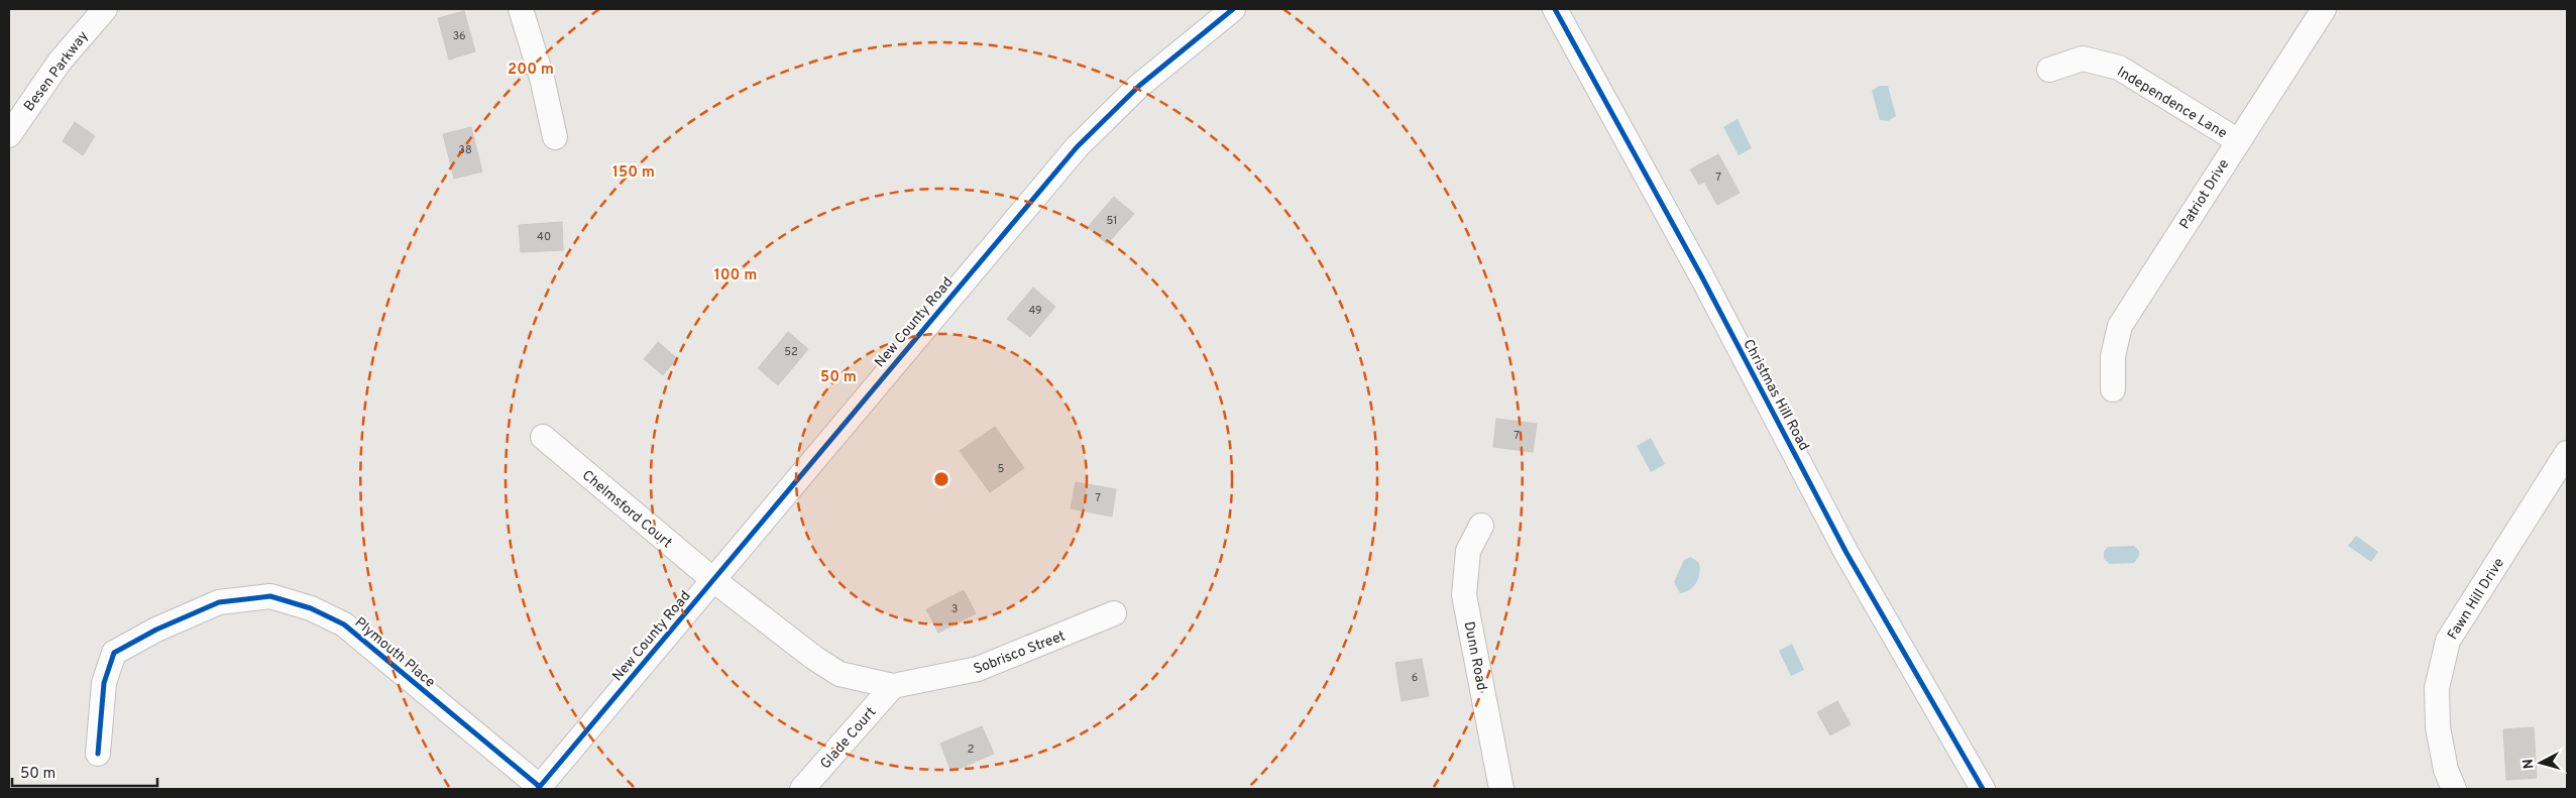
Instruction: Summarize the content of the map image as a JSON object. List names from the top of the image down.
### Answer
{
  "streets": {
    "street": [
      "Besen Parkway",
      "Independence Lane",
      "Patriot Drive",
      "New County Road",
      "Christmas Hill Road",
      "Chelmsford Court",
      "Fawn Hill Drive",
      "Plymouth Place",
      "Sobrisco Street",
      "Dunn Road",
      "Glade Court"
    ]
  },
  "crossings": [
    ["Independence Lane", "Patriot Drive"],
    ["New County Road", "Chelmsford Court"],
    ["New County Road", "Plymouth Place"],
    ["New County Road", "Sobrisco Street"],
    ["Chelmsford Court", "Sobrisco Street"],
    ["Sobrisco Street", "Glade Court"]
  ],
  "house_numbers": [
    "36",
    "38",
    "7",
    "51",
    "40",
    "49",
    "52",
    "7",
    "5",
    "7",
    "3",
    "6",
    "2"
  ],
  "scale_bar": "50 m",
  "north": "left",
  "rings": [
    "200 m",
    "150 m",
    "100 m",
    "50 m"
  ]
}
